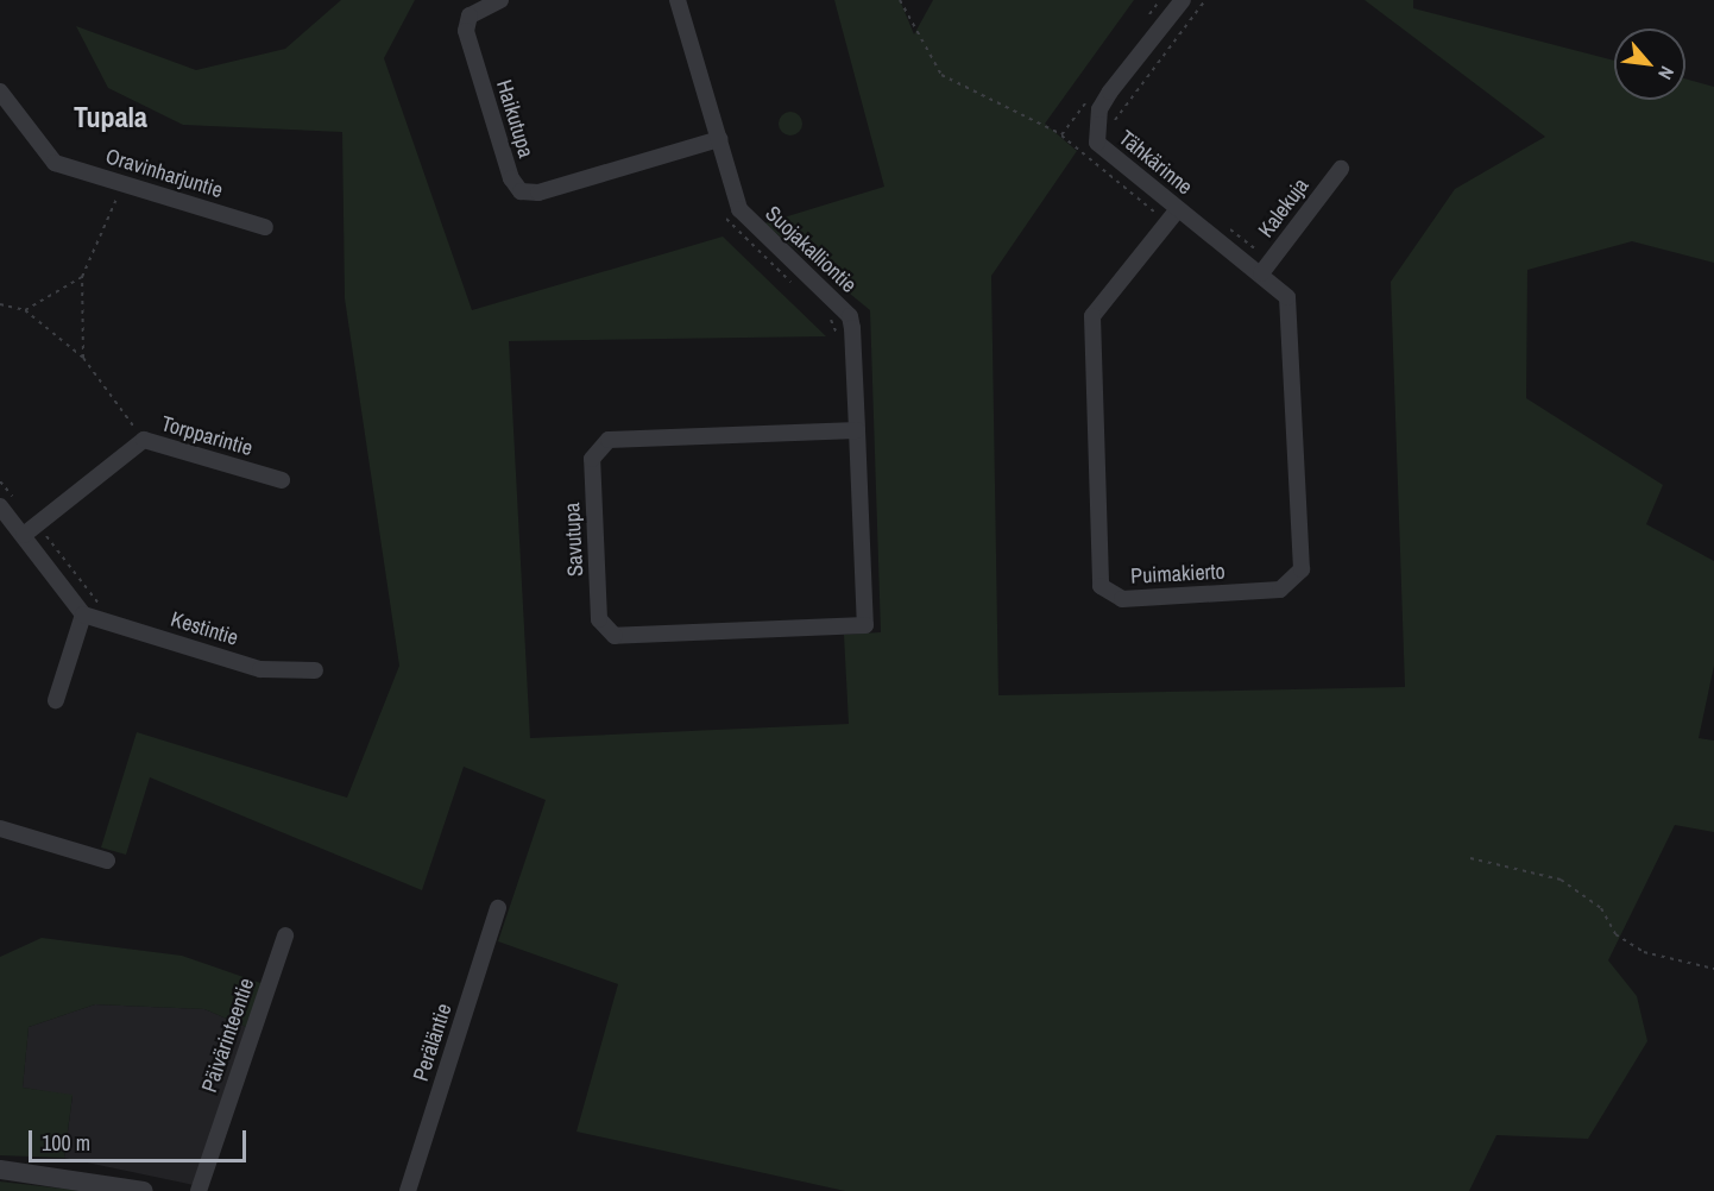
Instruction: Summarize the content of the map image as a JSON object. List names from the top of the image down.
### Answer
{
  "streets": {
    "street": [
      "Haikutupa",
      "Tähkärinne",
      "Oravinharjuntie",
      "Kalekuja",
      "Suojakalliontie",
      "Torpparintie",
      "Savutupa",
      "Puimakierto",
      "Kestintie",
      "Päivärinteentie",
      "Peräläntie"
    ]
  },
  "crossings": [
    ["Haikutupa", "Suojakalliontie"],
    ["Tähkärinne", "Kalekuja"],
    ["Tähkärinne", "Puimakierto"],
    ["Suojakalliontie", "Savutupa"]
  ],
  "districts": ["Tupala"],
  "scale_bar": "100 m",
  "north": "bottom right"
}
